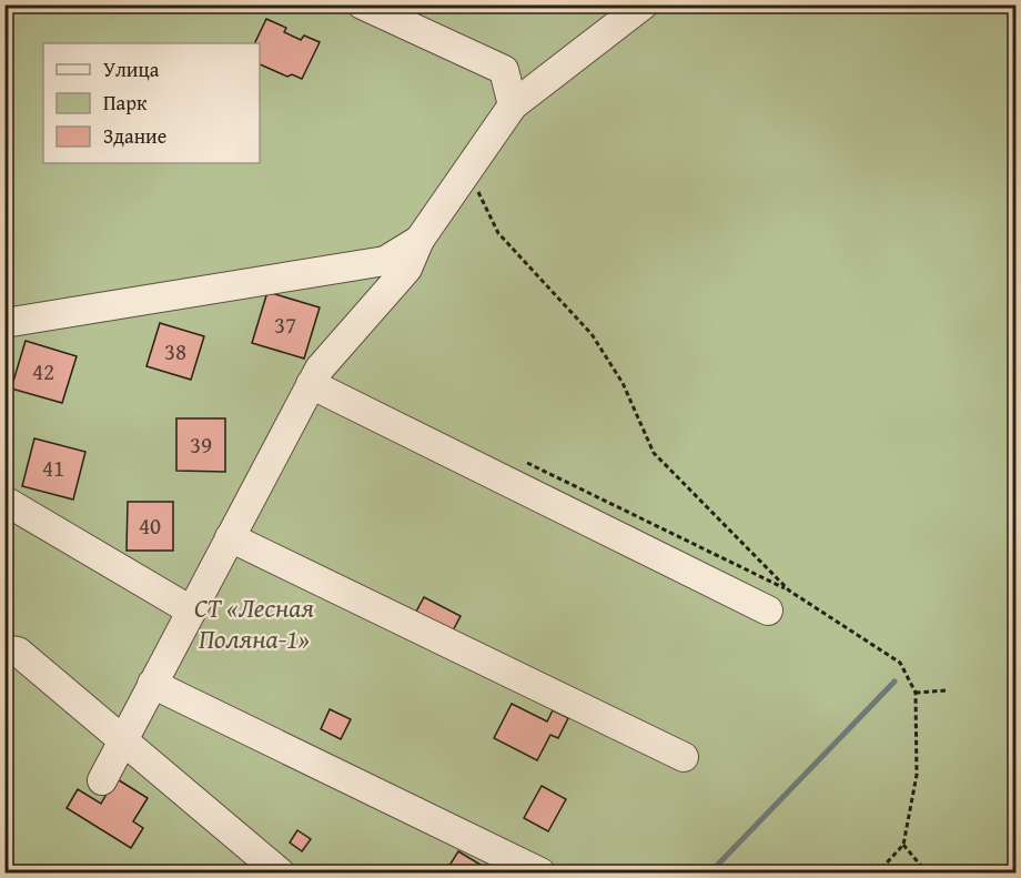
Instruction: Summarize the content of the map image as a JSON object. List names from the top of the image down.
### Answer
{
  "parks": ["СТ «Лесная Поляна-1»"],
  "house_numbers": [
    "37",
    "38",
    "42",
    "39",
    "41",
    "40"
  ],
  "legend": ["Улица", "Парк", "Здание"]
}
